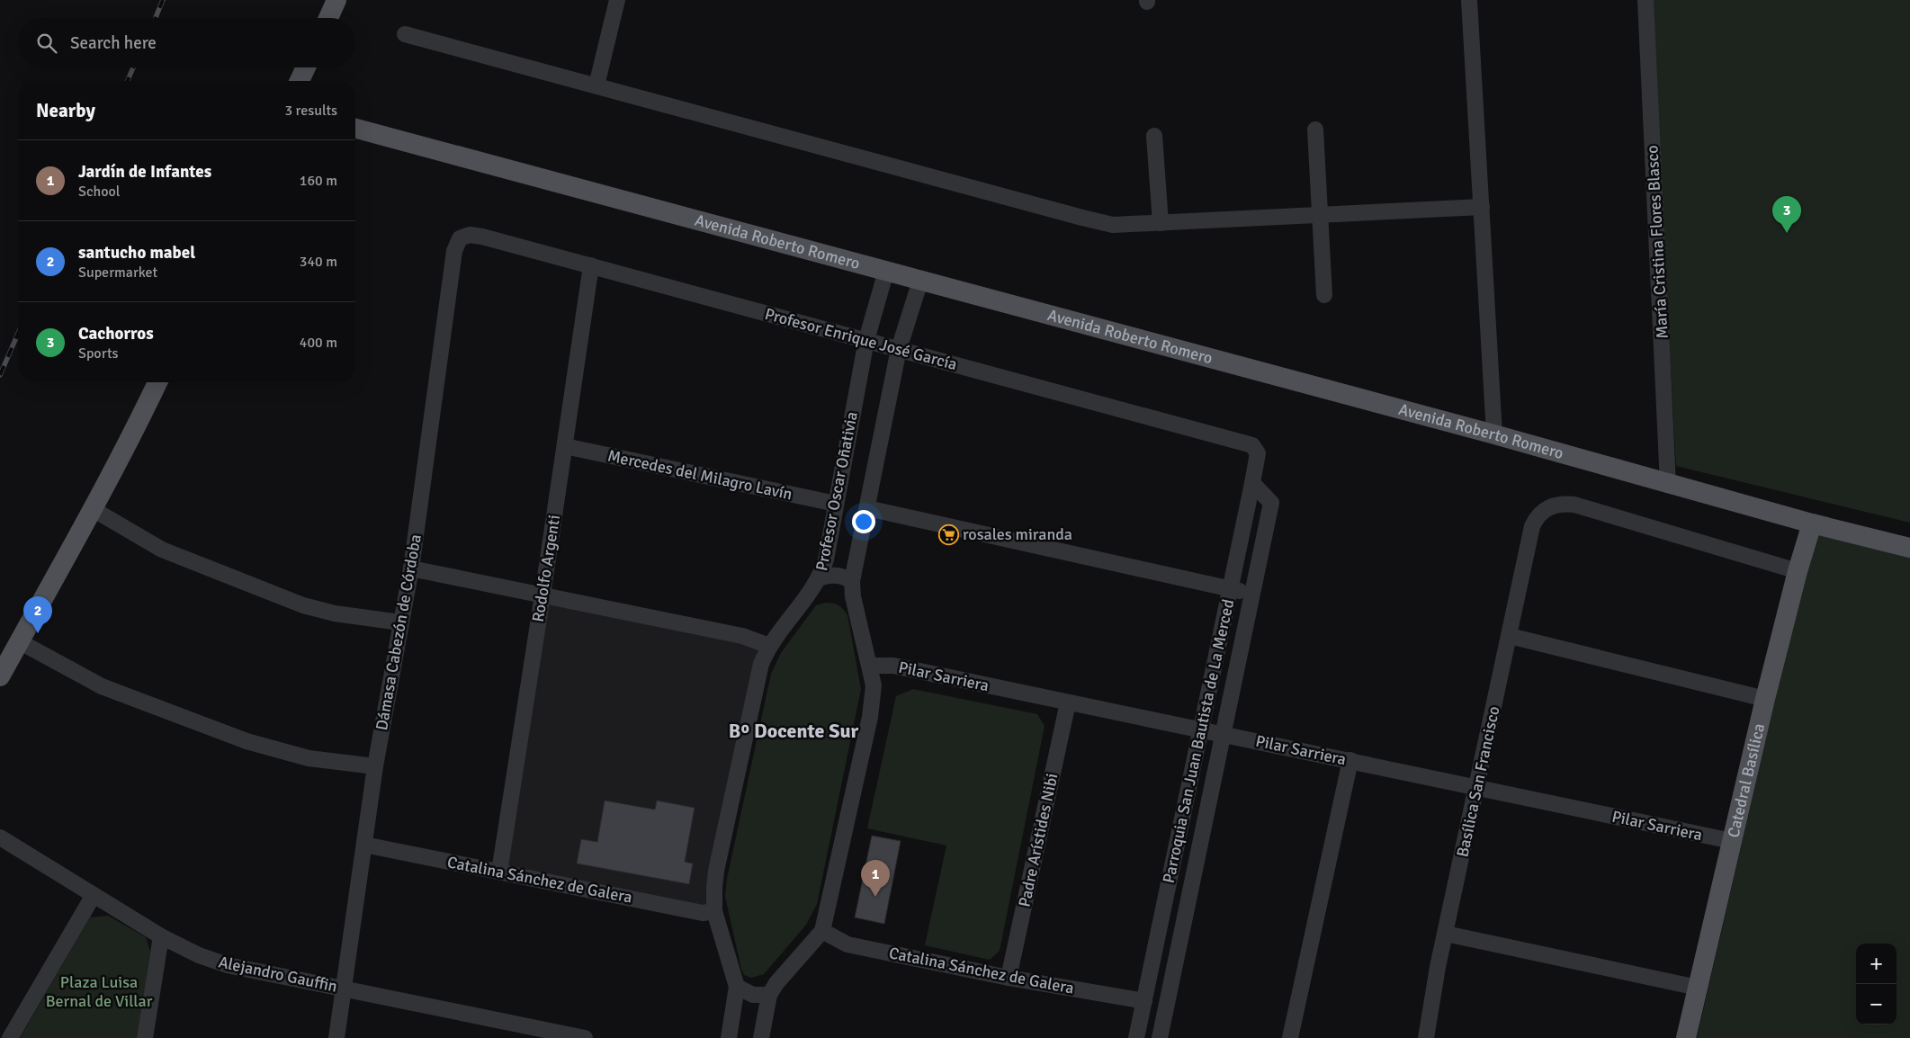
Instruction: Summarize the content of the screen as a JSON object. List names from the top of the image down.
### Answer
{
  "streets": {
    "main road": ["Avenida Roberto Romero", "Catedral Basílica"],
    "street": [
      "María Cristina Flores Blasco",
      "Profesor Enrique José García",
      "Mercedes del Milagro Lavín",
      "Profesor Oscar Oñativia",
      "Rodolfo Argenti",
      "Dámasa Cabezón de Córdoba",
      "Pilar Sarriera",
      "Parroquia San Juan Bautista de La Merced",
      "Basílica San Francisco",
      "Padre Arístides Nibi",
      "Catalina Sánchez de Galera",
      "Alejandro Gauffin"
    ]
  },
  "crossings": [
    ["Avenida Roberto Romero", "María Cristina Flores Blasco"],
    ["Avenida Roberto Romero", "Profesor Oscar Oñativia"],
    ["Avenida Roberto Romero", "Catedral Basílica"],
    ["Profesor Enrique José García", "Profesor Oscar Oñativia"],
    ["Profesor Enrique José García", "Rodolfo Argenti"],
    ["Profesor Enrique José García", "Dámasa Cabezón de Córdoba"],
    ["Profesor Enrique José García", "Parroquia San Juan Bautista de La Merced"],
    ["Mercedes del Milagro Lavín", "Profesor Oscar Oñativia"],
    ["Mercedes del Milagro Lavín", "Rodolfo Argenti"],
    ["Profesor Oscar Oñativia", "Pilar Sarriera"],
    ["Profesor Oscar Oñativia", "Catalina Sánchez de Galera"],
    ["Rodolfo Argenti", "Catalina Sánchez de Galera"],
    ["Dámasa Cabezón de Córdoba", "Catalina Sánchez de Galera"],
    ["Dámasa Cabezón de Córdoba", "Alejandro Gauffin"],
    ["Pilar Sarriera", "Parroquia San Juan Bautista de La Merced"],
    ["Pilar Sarriera", "Catedral Basílica"],
    ["Pilar Sarriera", "Basílica San Francisco"],
    ["Pilar Sarriera", "Padre Arístides Nibi"],
    ["Parroquia San Juan Bautista de La Merced", "Catalina Sánchez de Galera"],
    ["Catedral Basílica", "Basílica San Francisco"],
    ["Padre Arístides Nibi", "Catalina Sánchez de Galera"]
  ],
  "districts": ["Bº Docente Sur"],
  "parks": ["Plaza Luisa Bernal de Villar"],
  "places": {
    "supermarket": ["rosales miranda"]
  },
  "page": {
    "search": "Search here",
    "heading": ["Nearby", "3 results"],
    "list": [
      {
        "mark": "1",
        "name": "Jardín de Infantes",
        "note": "School",
        "value": "160 m"
      },
      {
        "mark": "2",
        "name": "santucho mabel",
        "note": "Supermarket",
        "value": "340 m"
      },
      {
        "mark": "3",
        "name": "Cachorros",
        "note": "Sports",
        "value": "400 m"
      }
    ],
    "pins": ["3", "2", "1"],
    "map_buttons": ["+", "−"]
  }
}
